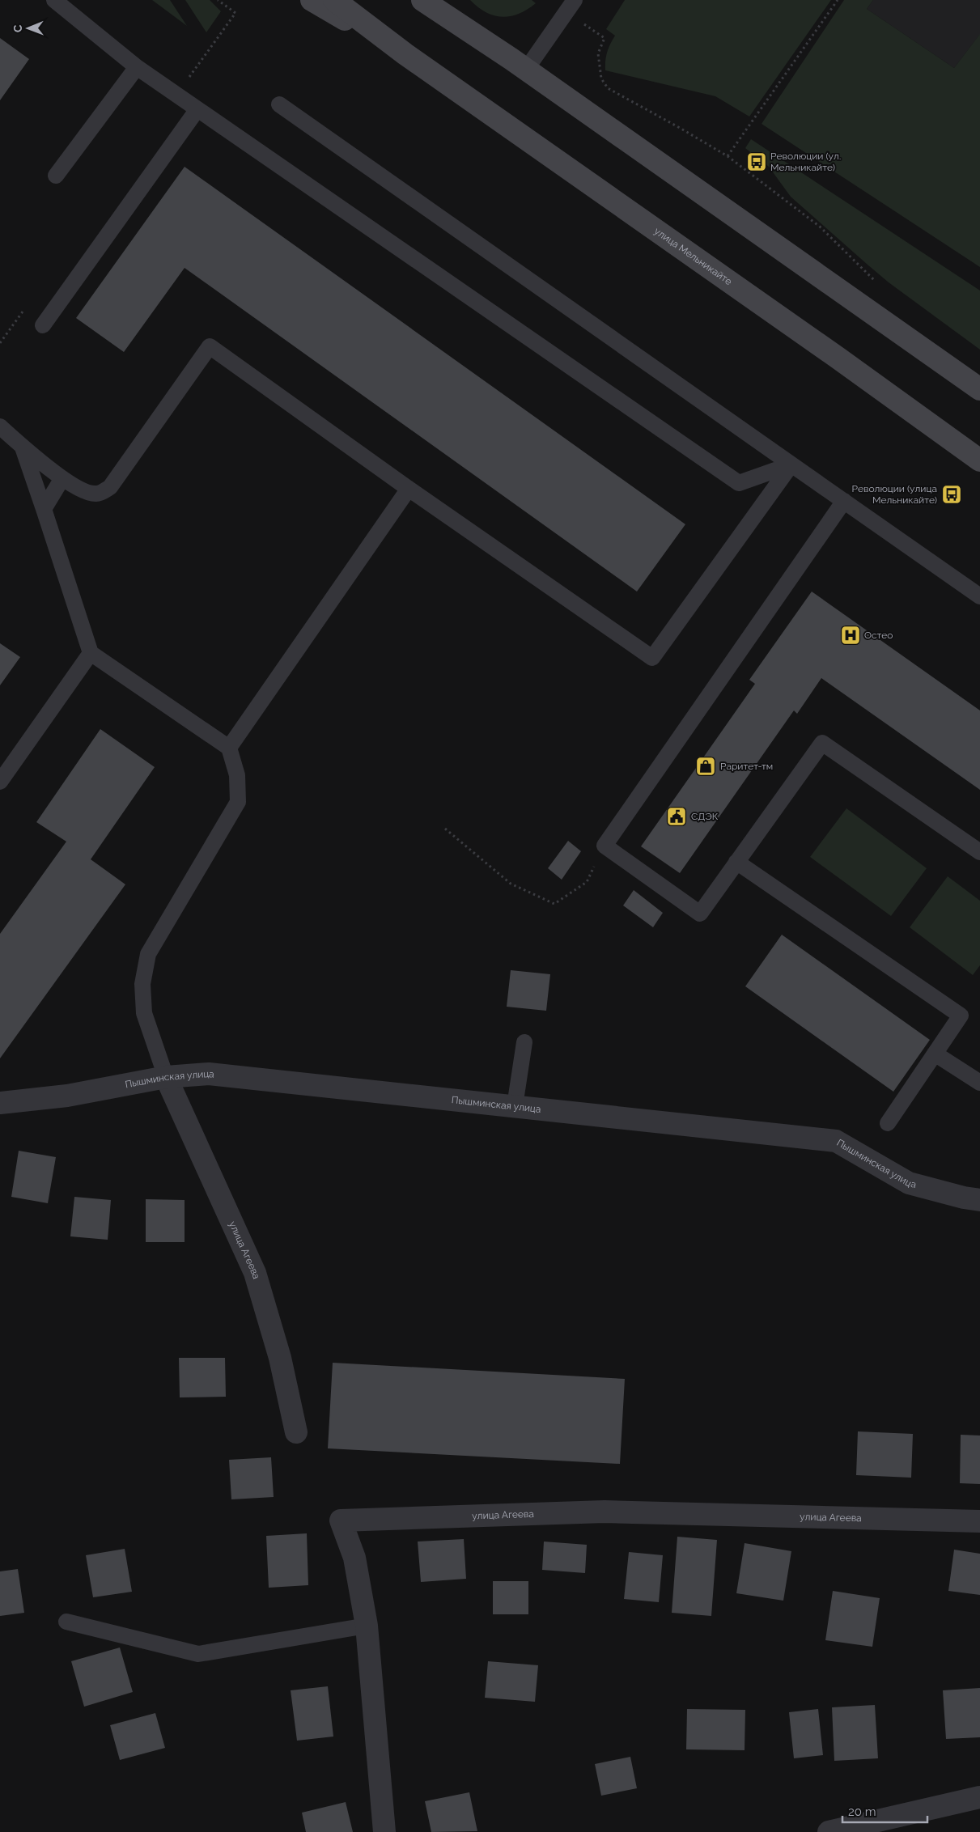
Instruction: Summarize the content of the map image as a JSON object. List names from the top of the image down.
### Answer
{
  "streets": {
    "main road": ["улица Мельникайте"],
    "street": ["Пышминская улица", "улица Агеева"]
  },
  "crossings": [
    ["Пышминская улица", "улица Агеева"]
  ],
  "places": {
    "bus stop": ["Революции (ул. Мельникайте)", "Революции (улица Мельникайте)"],
    "hospital": ["Остео"],
    "shop": ["Раритет-тм"],
    "public building": ["СДЭК"]
  },
  "scale_bar": "20 m",
  "north": "left"
}
